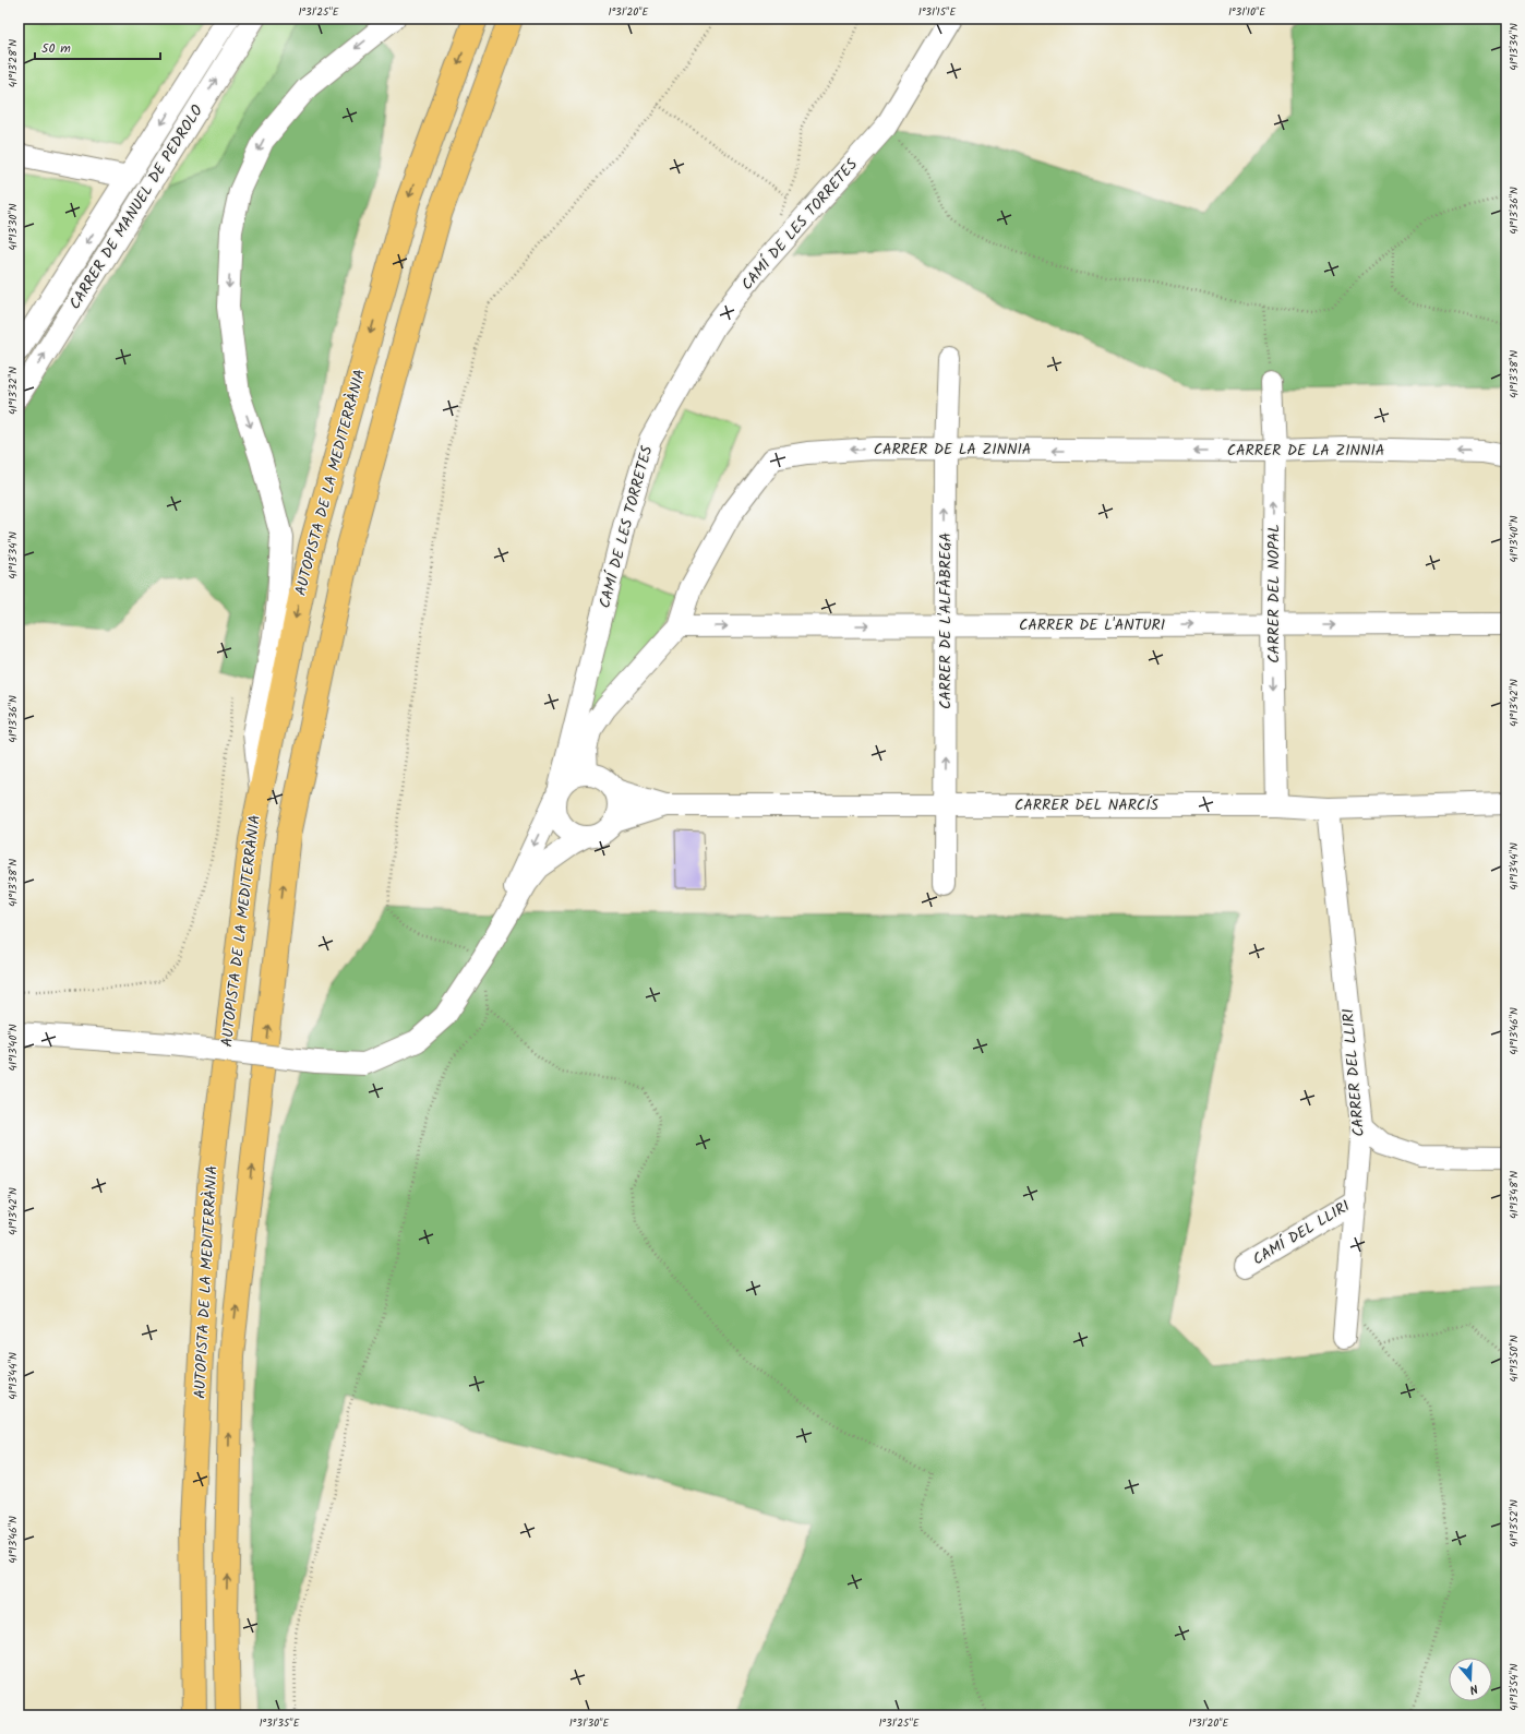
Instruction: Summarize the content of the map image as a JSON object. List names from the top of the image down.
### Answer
{
  "streets": {
    "highway": ["AUTOPISTA DE LA MEDITERRÀNIA"],
    "street": [
      "CARRER DE MANUEL DE PEDROLO",
      "CAMÍ DE LES TORRETES",
      "CARRER DE LA ZINNIA",
      "CARRER DEL NOPAL",
      "CARRER DE L'ALFÀBREGA",
      "CARRER DE L'ANTURI",
      "CARRER DEL NARCÍS",
      "CARRER DEL LLIRI",
      "CAMÍ DEL LLIRI"
    ]
  },
  "crossings": [
    ["CAMÍ DE LES TORRETES", "CARRER DE LA ZINNIA"],
    ["CAMÍ DE LES TORRETES", "CARRER DEL NARCÍS"],
    ["CARRER DE LA ZINNIA", "CARRER DEL NOPAL"],
    ["CARRER DE LA ZINNIA", "CARRER DE L'ALFÀBREGA"],
    ["CARRER DE LA ZINNIA", "CARRER DE L'ANTURI"],
    ["CARRER DE LA ZINNIA", "CARRER DEL NARCÍS"],
    ["CARRER DEL NOPAL", "CARRER DE L'ANTURI"],
    ["CARRER DEL NOPAL", "CARRER DEL NARCÍS"],
    ["CARRER DE L'ALFÀBREGA", "CARRER DE L'ANTURI"],
    ["CARRER DE L'ALFÀBREGA", "CARRER DEL NARCÍS"],
    ["CARRER DEL NARCÍS", "CARRER DEL LLIRI"],
    ["CARRER DEL LLIRI", "CAMÍ DEL LLIRI"]
  ],
  "one_way": ["CARRER DE LA ZINNIA", "CARRER DE L'ALFÀBREGA", "CARRER DE L'ANTURI"],
  "scale_bar": "50 m",
  "north": "bottom",
  "coordinates": [
    "1°31'25\"E",
    "1°31'20\"E",
    "1°31'15\"E",
    "1°31'10\"E",
    "41°13'34\"N",
    "41°13'28\"N",
    "41°13'36\"N",
    "41°13'30\"N",
    "41°13'38\"N",
    "41°13'32\"N",
    "41°13'40\"N",
    "41°13'42\"N",
    "41°13'44\"N",
    "41°13'46\"N",
    "41°13'48\"N",
    "41°13'50\"N",
    "41°13'52\"N",
    "41°13'54\"N",
    "1°31'35\"E",
    "1°31'30\"E"
  ]
}
